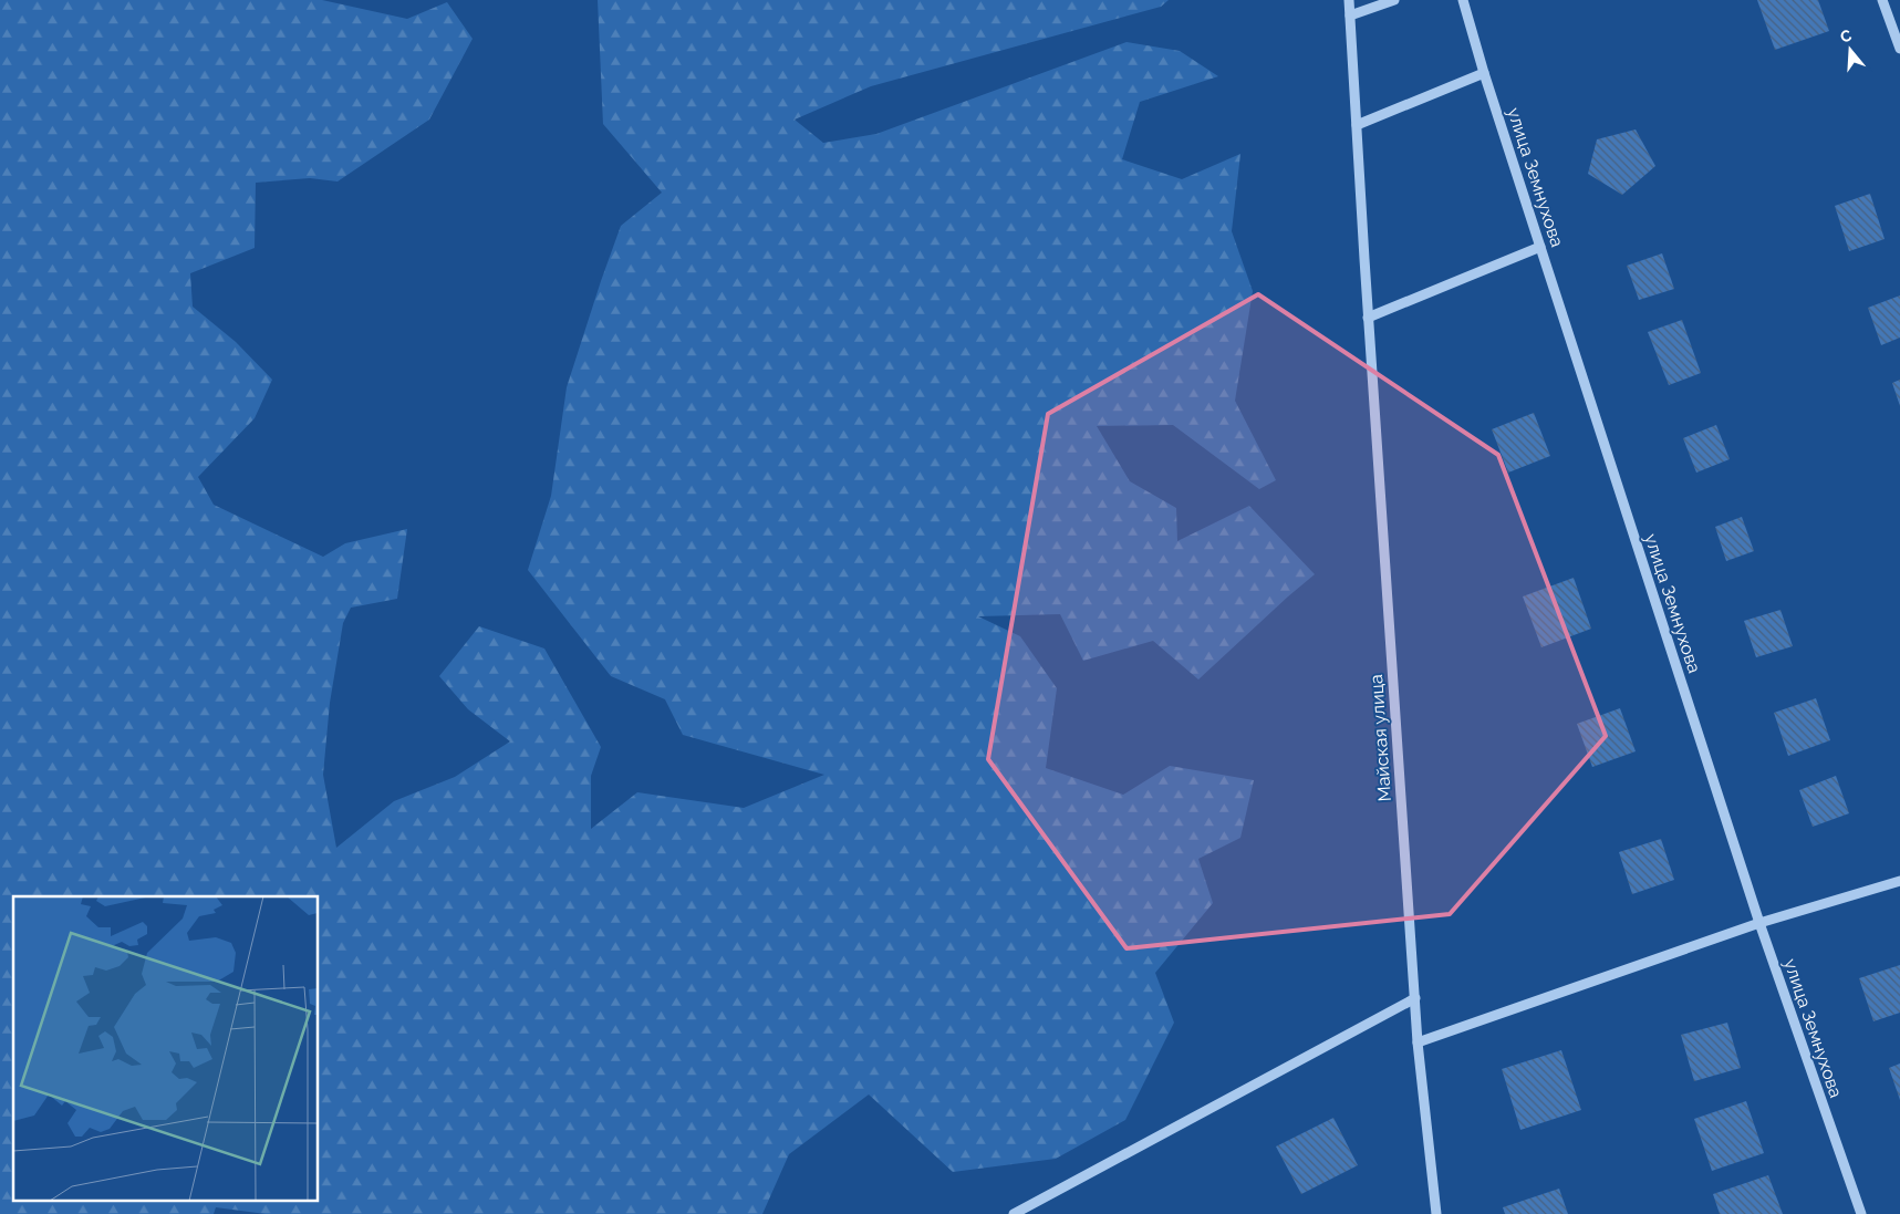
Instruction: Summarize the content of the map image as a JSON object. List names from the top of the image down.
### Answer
{
  "streets": {
    "street": ["улица Земнухова", "Майская улица"]
  },
  "north": "top"
}
